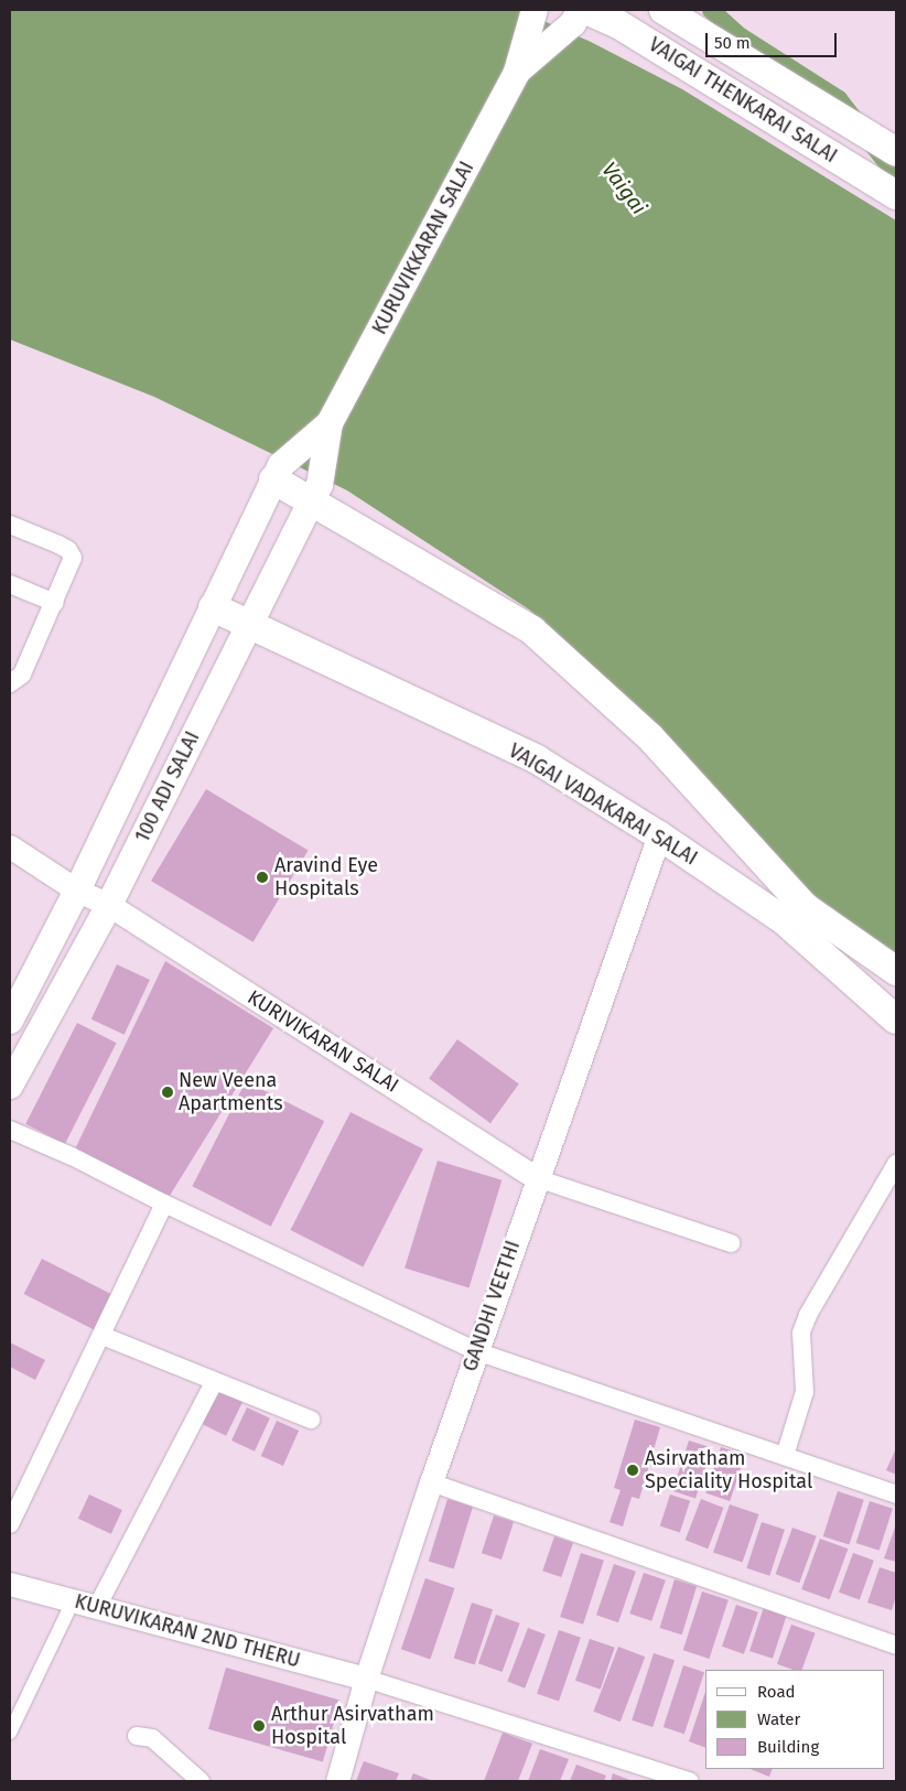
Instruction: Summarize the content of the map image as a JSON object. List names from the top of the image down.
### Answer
{
  "streets": {
    "main road": [
      "VAIGAI THENKARAI SALAI",
      "KURUVIKKARAN SALAI",
      "100 ADI SALAI",
      "VAIGAI VADAKARAI SALAI"
    ],
    "street": ["KURIVIKARAN SALAI", "GANDHI VEETHI", "KURUVIKARAN 2ND THERU"]
  },
  "crossings": [
    ["VAIGAI THENKARAI SALAI", "KURUVIKKARAN SALAI"],
    ["KURUVIKKARAN SALAI", "100 ADI SALAI"],
    ["100 ADI SALAI", "VAIGAI VADAKARAI SALAI"],
    ["100 ADI SALAI", "KURIVIKARAN SALAI"],
    ["VAIGAI VADAKARAI SALAI", "GANDHI VEETHI"],
    ["KURIVIKARAN SALAI", "GANDHI VEETHI"],
    ["GANDHI VEETHI", "KURUVIKARAN 2ND THERU"]
  ],
  "water": ["Vaigai"],
  "places": [
    "Aravind Eye Hospitals",
    "New Veena Apartments",
    "Asirvatham Speciality Hospital",
    "Arthur Asirvatham Hospital"
  ],
  "legend": ["Road", "Water", "Building"],
  "scale_bar": "50 m"
}
